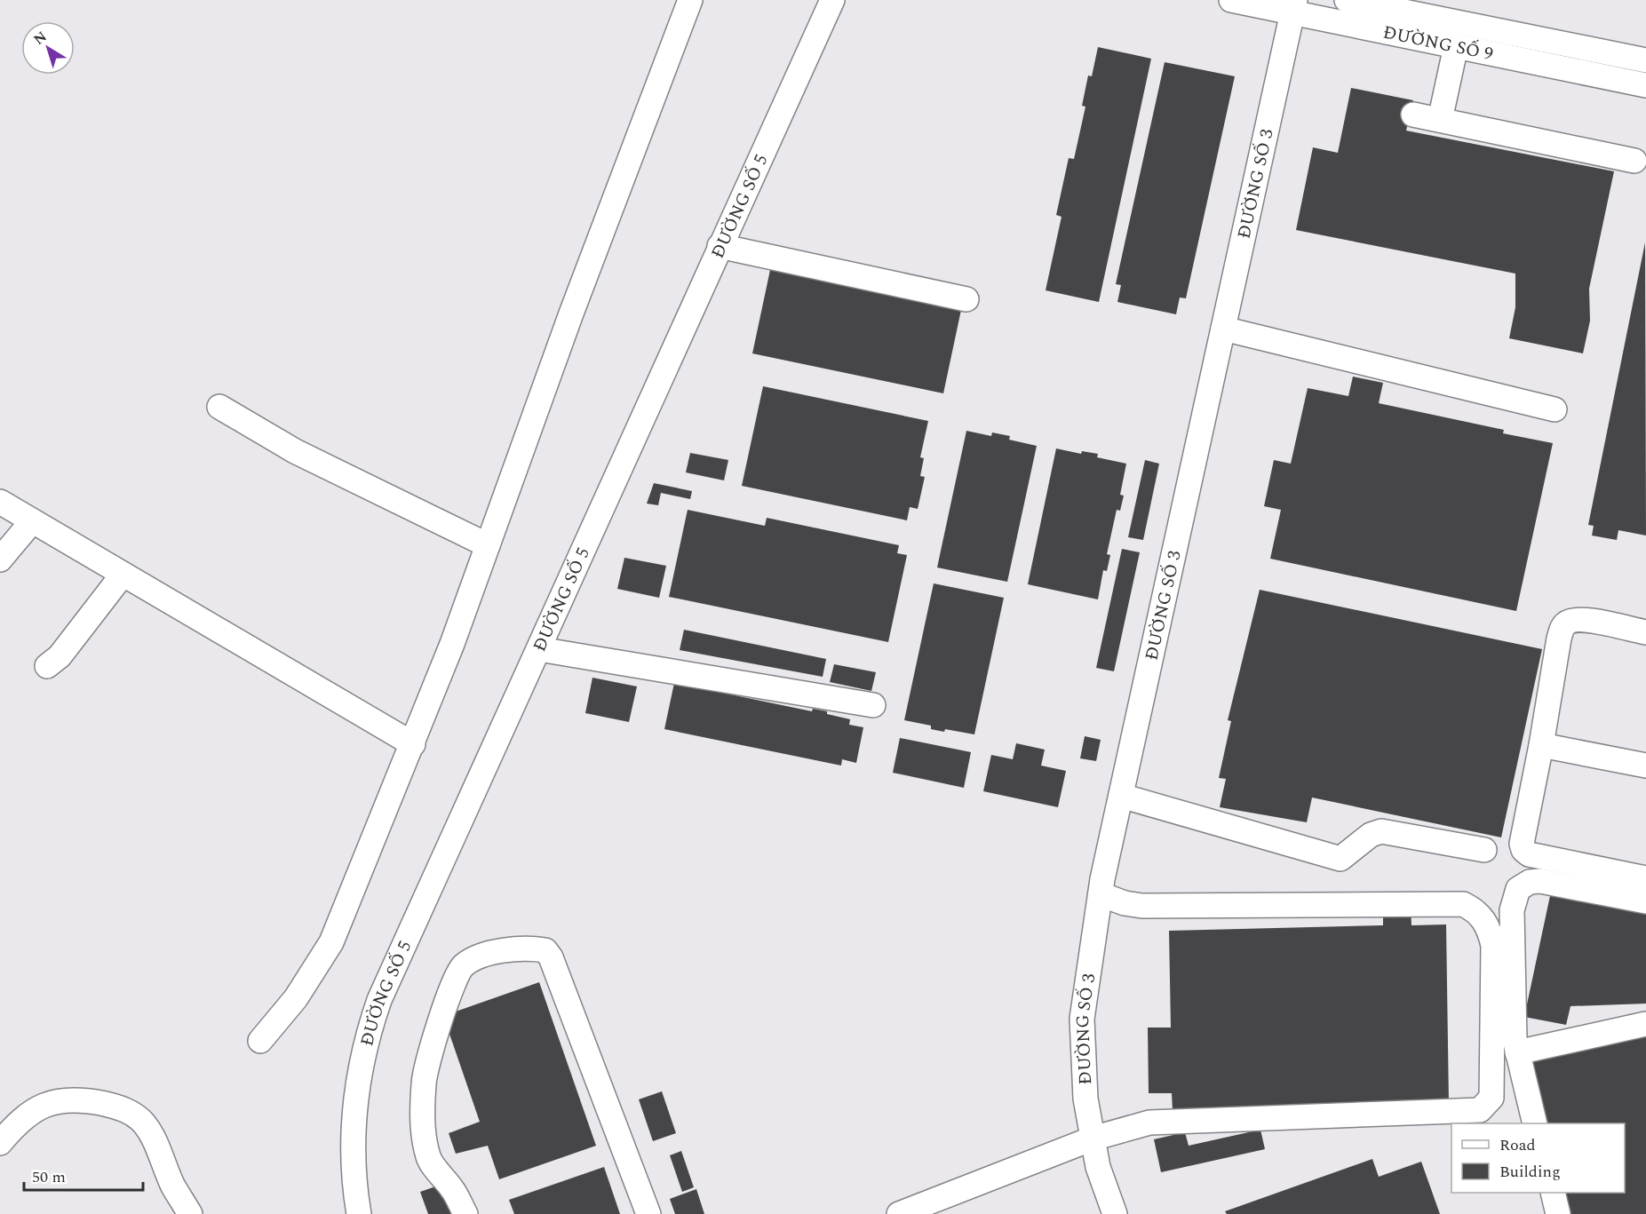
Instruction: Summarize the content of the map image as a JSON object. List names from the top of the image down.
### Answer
{
  "streets": {
    "street": ["ĐƯỜNG SỐ 9", "ĐƯỜNG SỐ 3", "ĐƯỜNG SỐ 5"]
  },
  "crossings": [
    ["ĐƯỜNG SỐ 9", "ĐƯỜNG SỐ 3"]
  ],
  "legend": ["Road", "Building"],
  "scale_bar": "50 m",
  "north": "top left"
}
